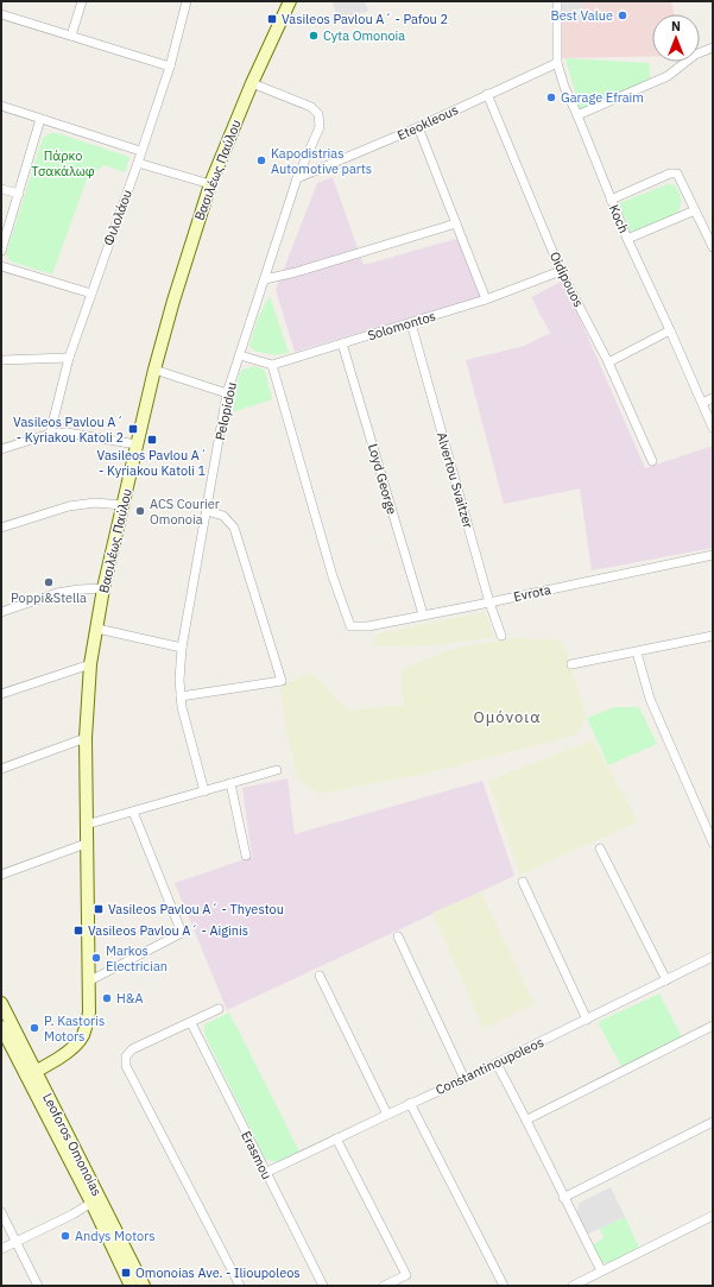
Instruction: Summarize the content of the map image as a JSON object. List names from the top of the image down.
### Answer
{
  "streets": {
    "street": [
      "Eteokleous",
      "Βασιλέως Παύλου",
      "Φιλολάου",
      "Koch",
      "Oidipouos",
      "Solomontos",
      "Pelopidou",
      "Loyd George",
      "Alvertou Svaitzer",
      "Evrota",
      "Constantinoupoleos",
      "Leoforos Omonoias",
      "Erasmou"
    ]
  },
  "crossings": [
    ["Eteokleous", "Koch"],
    ["Eteokleous", "Oidipouos"],
    ["Eteokleous", "Pelopidou"],
    ["Βασιλέως Παύλου", "Pelopidou"],
    ["Βασιλέως Παύλου", "Leoforos Omonoias"],
    ["Oidipouos", "Solomontos"],
    ["Solomontos", "Loyd George"],
    ["Solomontos", "Alvertou Svaitzer"],
    ["Solomontos", "Evrota"],
    ["Loyd George", "Evrota"],
    ["Alvertou Svaitzer", "Evrota"],
    ["Constantinoupoleos", "Erasmou"]
  ],
  "districts": ["Ομόνοια"],
  "parks": ["Πάρκο Τσακάλωφ"],
  "places": {
    "other": [
      "Best Value",
      "Cyta Omonoia",
      "Garage Efraim",
      "Kapodistrias Automotive parts",
      "ACS Courier Omonoia",
      "Poppi&Stella",
      "Markos Electrician",
      "H&A",
      "P. Kastoris Motors",
      "Andys Motors"
    ],
    "transit": [
      "Vasileos Pavlou A´ - Pafou 2",
      "Vasileos Pavlou A´ - Kyriakou Katoli 2",
      "Vasileos Pavlou A´ - Kyriakou Katoli 1",
      "Vasileos Pavlou A´ - Thyestou",
      "Vasileos Pavlou A´ - Aiginis",
      "Omonoias Ave. - Ilioupoleos"
    ]
  },
  "north": "top"
}
